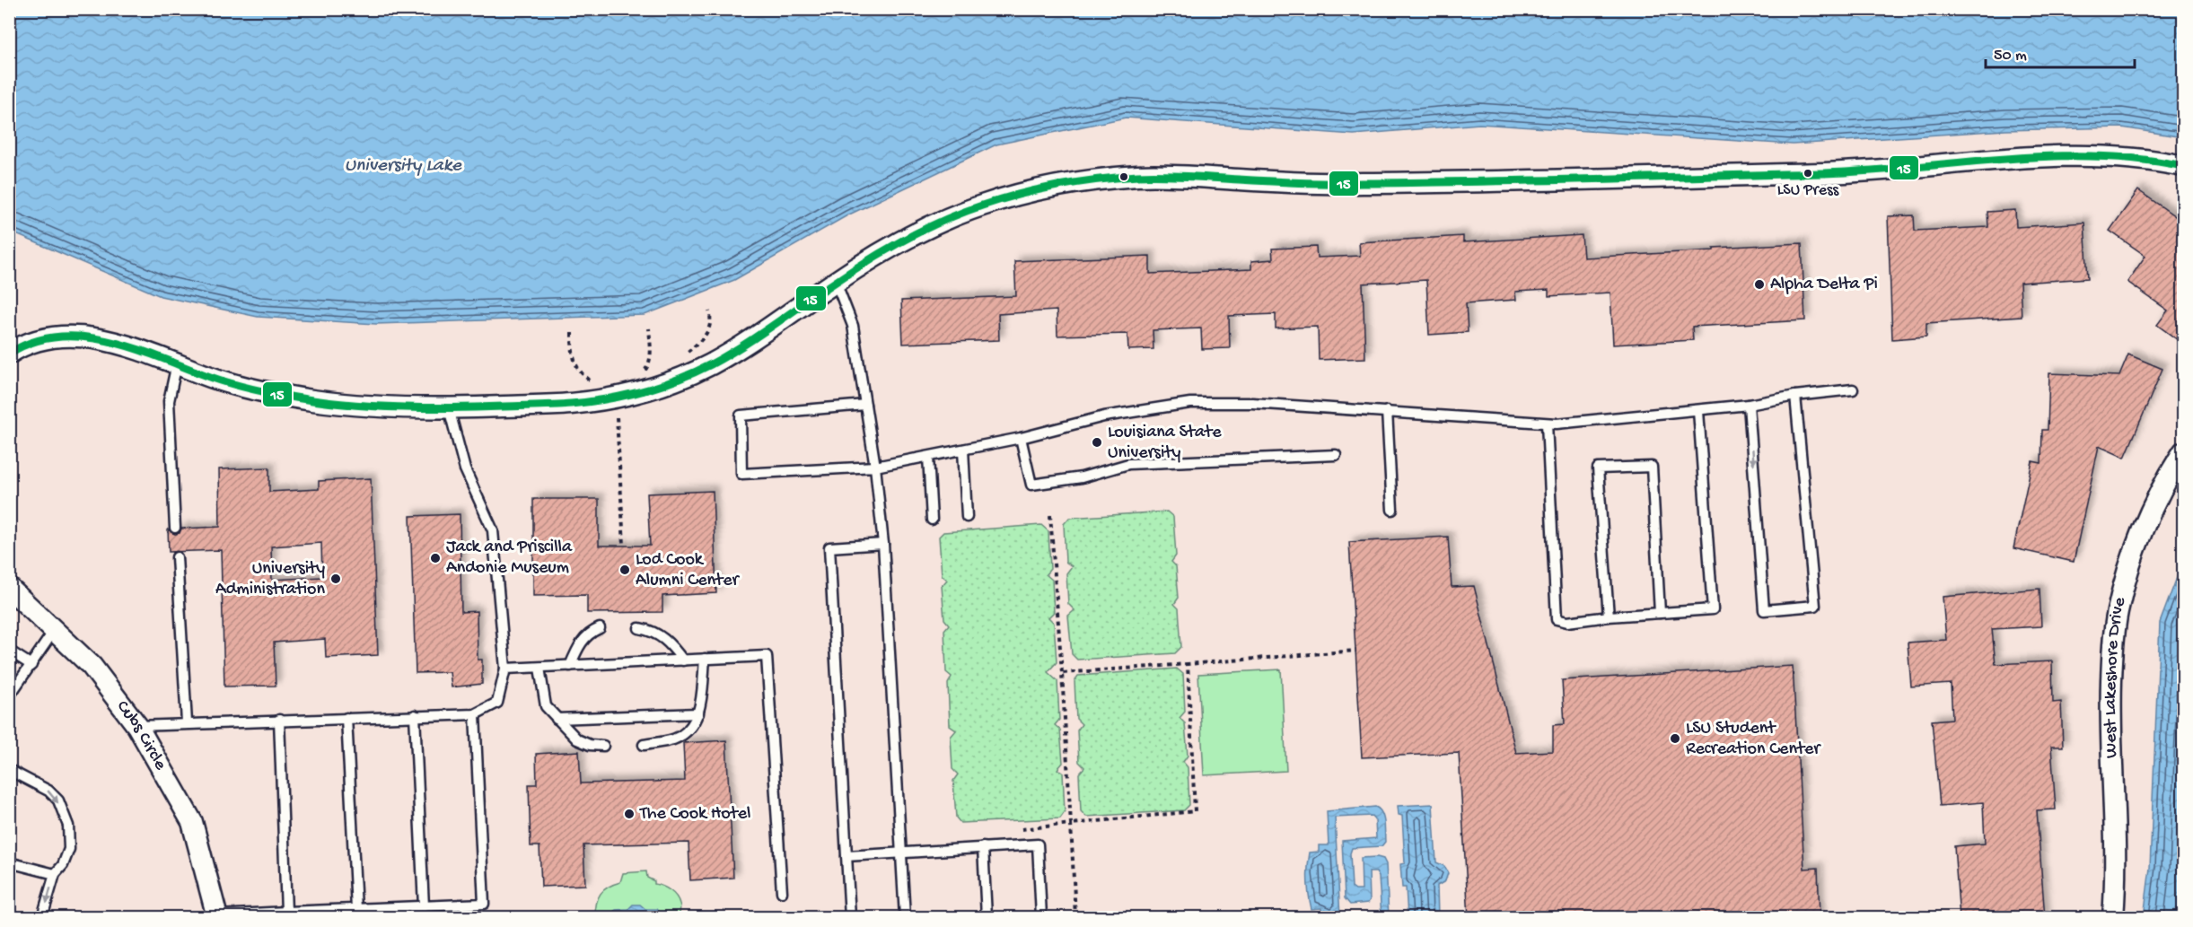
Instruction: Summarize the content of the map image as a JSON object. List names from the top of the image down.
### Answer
{
  "streets": {
    "street": ["West Lakeshore Drive", "Cubs Circle"]
  },
  "water": ["University Lake"],
  "places": [
    "LSU Press",
    "Alpha Delta Pi",
    "Louisiana State University",
    "Jack and Priscilla Andonie Museum",
    "Lod Cook Alumni Center",
    "University Administration",
    "LSU Student Recreation Center",
    "The Cook Hotel"
  ],
  "lines": ["transit line 15"],
  "scale_bar": "50 m"
}
